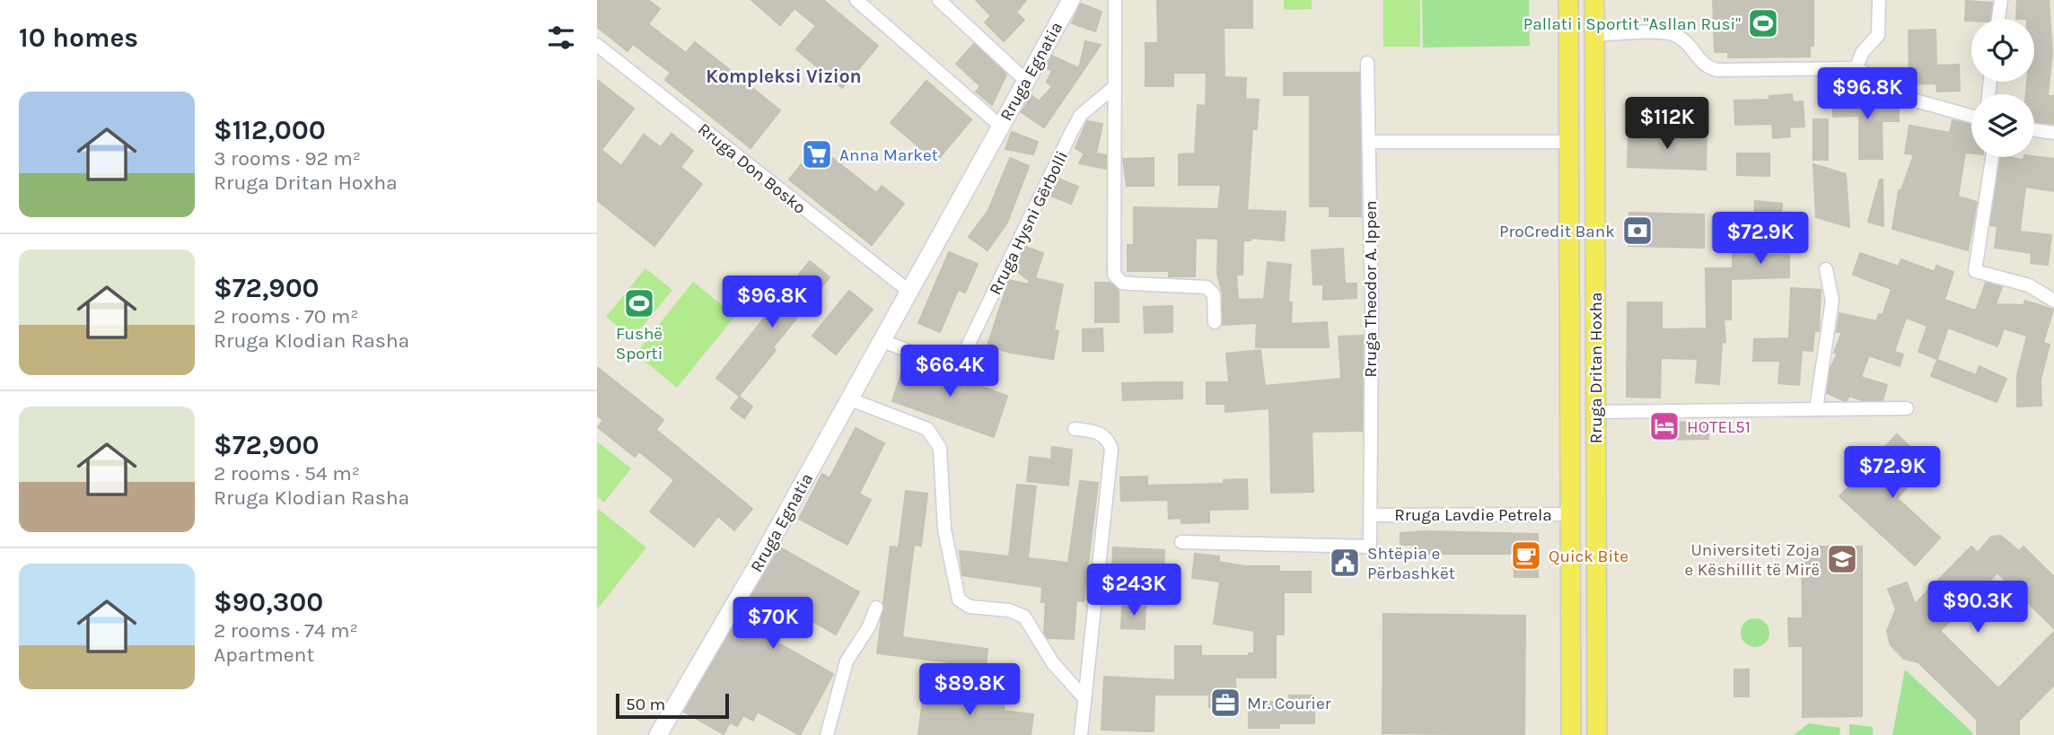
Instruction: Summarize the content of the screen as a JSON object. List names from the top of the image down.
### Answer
{
  "streets": {
    "main road": ["Rruga Dritan Hoxha"],
    "street": [
      "Rruga Egnatia",
      "Rruga Don Bosko",
      "Rruga Hysni Gërbolli",
      "Rruga Theodor A. Ippen",
      "Rruga Lavdie Petrela"
    ]
  },
  "crossings": [
    ["Rruga Egnatia", "Rruga Don Bosko"],
    ["Rruga Egnatia", "Rruga Hysni Gërbolli"],
    ["Rruga Theodor A. Ippen", "Rruga Lavdie Petrela"],
    ["Rruga Dritan Hoxha", "Rruga Lavdie Petrela"]
  ],
  "districts": ["Kompleksi Vizion"],
  "places": {
    "sports": ["Pallati i Sportit \"Asllan Rusi\"", "Fushë Sporti"],
    "supermarket": ["Anna Market"],
    "bank": ["ProCredit Bank"],
    "hotel": ["HOTEL51"],
    "cafe": ["Quick Bite"],
    "school or university": ["Universiteti Zoja e Këshillit të Mirë"],
    "public building": ["Shtëpia e Përbashkët"],
    "office": ["Mr. Courier"]
  },
  "scale_bar": "50 m",
  "page": {
    "heading": "10 homes",
    "price": [
      "$96.8K",
      "$112K",
      "$72.9K",
      "$96.8K",
      "$66.4K",
      "$72.9K",
      "$243K",
      "$90.3K",
      "$70K",
      "$89.8K"
    ],
    "list": [
      {
        "name": "$112,000",
        "note": "3 rooms · 92 m² · Rruga Dritan Hoxha"
      },
      {
        "name": "$72,900",
        "note": "2 rooms · 70 m² · Rruga Klodian Rasha"
      },
      {
        "name": "$72,900",
        "note": "2 rooms · 54 m² · Rruga Klodian Rasha"
      },
      {
        "name": "$90,300",
        "note": "2 rooms · 74 m² · Apartment"
      }
    ],
    "scale": "50 m"
  }
}
